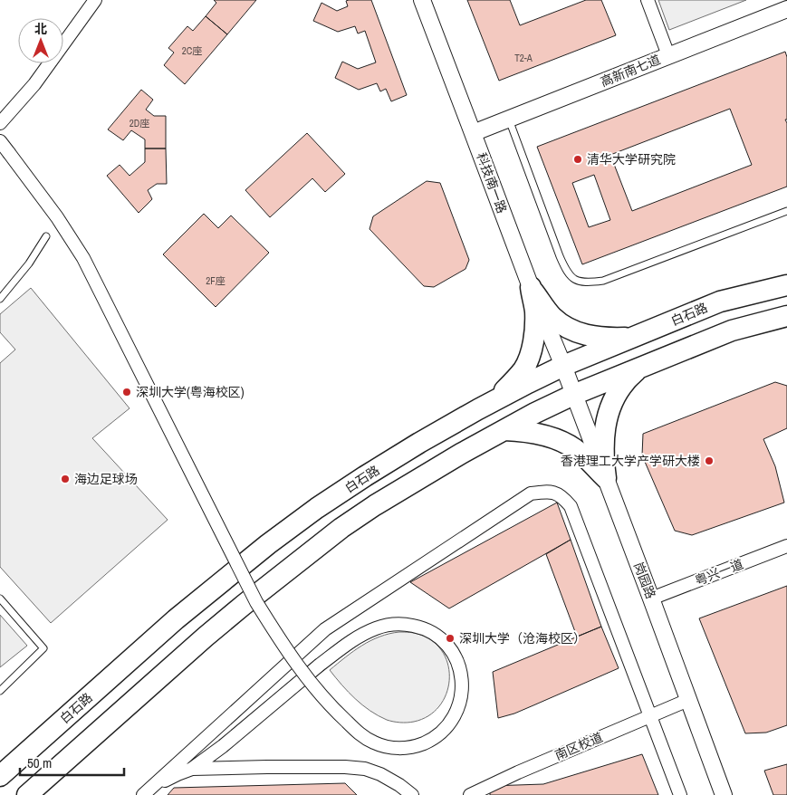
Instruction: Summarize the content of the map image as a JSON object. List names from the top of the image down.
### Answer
{
  "streets": {
    "main road": ["白石路"],
    "street": [
      "高新南七道",
      "科技南一路",
      "粤兴一道",
      "岗园路",
      "南区校道"
    ]
  },
  "crossings": [
    ["高新南七道", "科技南一路"],
    ["科技南一路", "白石路"],
    ["科技南一路", "岗园路"],
    ["白石路", "岗园路"],
    ["粤兴一道", "岗园路"],
    ["岗园路", "南区校道"]
  ],
  "places": [
    "清华大学研究院",
    "深圳大学(粤海校区)",
    "香港理工大学产学研大楼",
    "海边足球场",
    "深圳大学（沧海校区）"
  ],
  "house_numbers": [
    "2C座",
    "T2-A",
    "2D座",
    "2F座"
  ],
  "scale_bar": "50 m",
  "north": "top"
}
